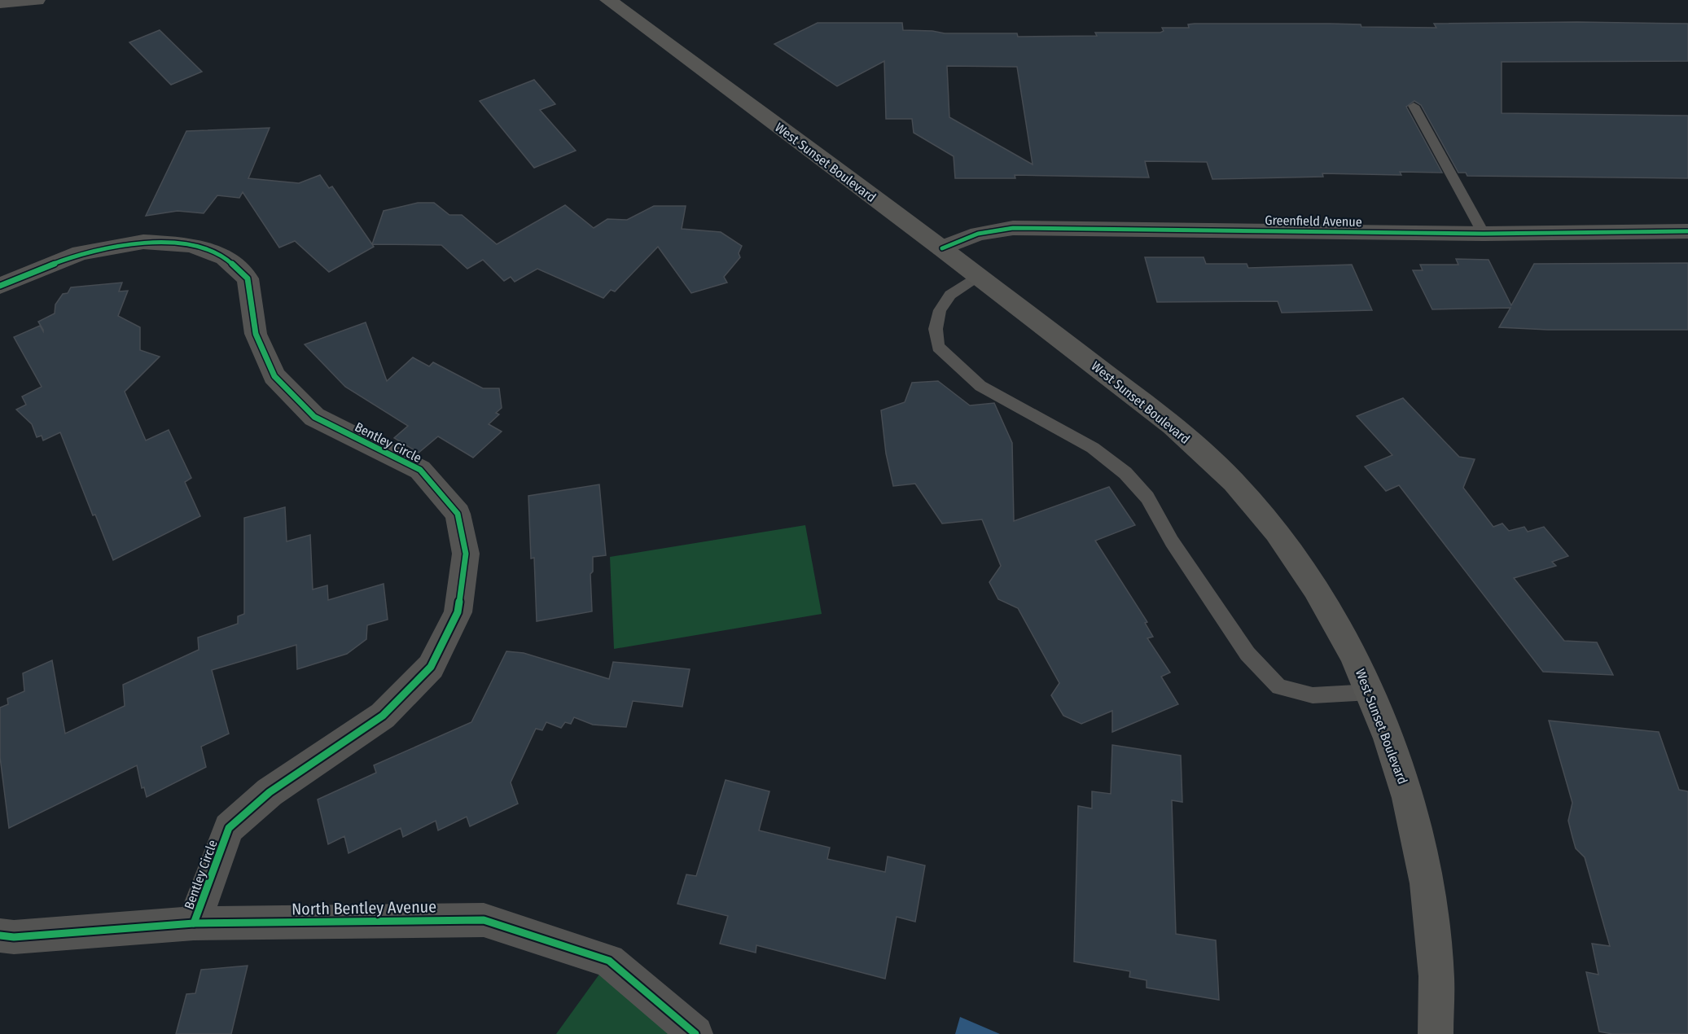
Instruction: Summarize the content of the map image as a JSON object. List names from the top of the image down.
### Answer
{
  "streets": {
    "main road": ["West Sunset Boulevard"],
    "street": ["Greenfield Avenue", "Bentley Circle", "North Bentley Avenue"]
  },
  "crossings": [
    ["West Sunset Boulevard", "Greenfield Avenue"],
    ["Bentley Circle", "North Bentley Avenue"]
  ]
}
